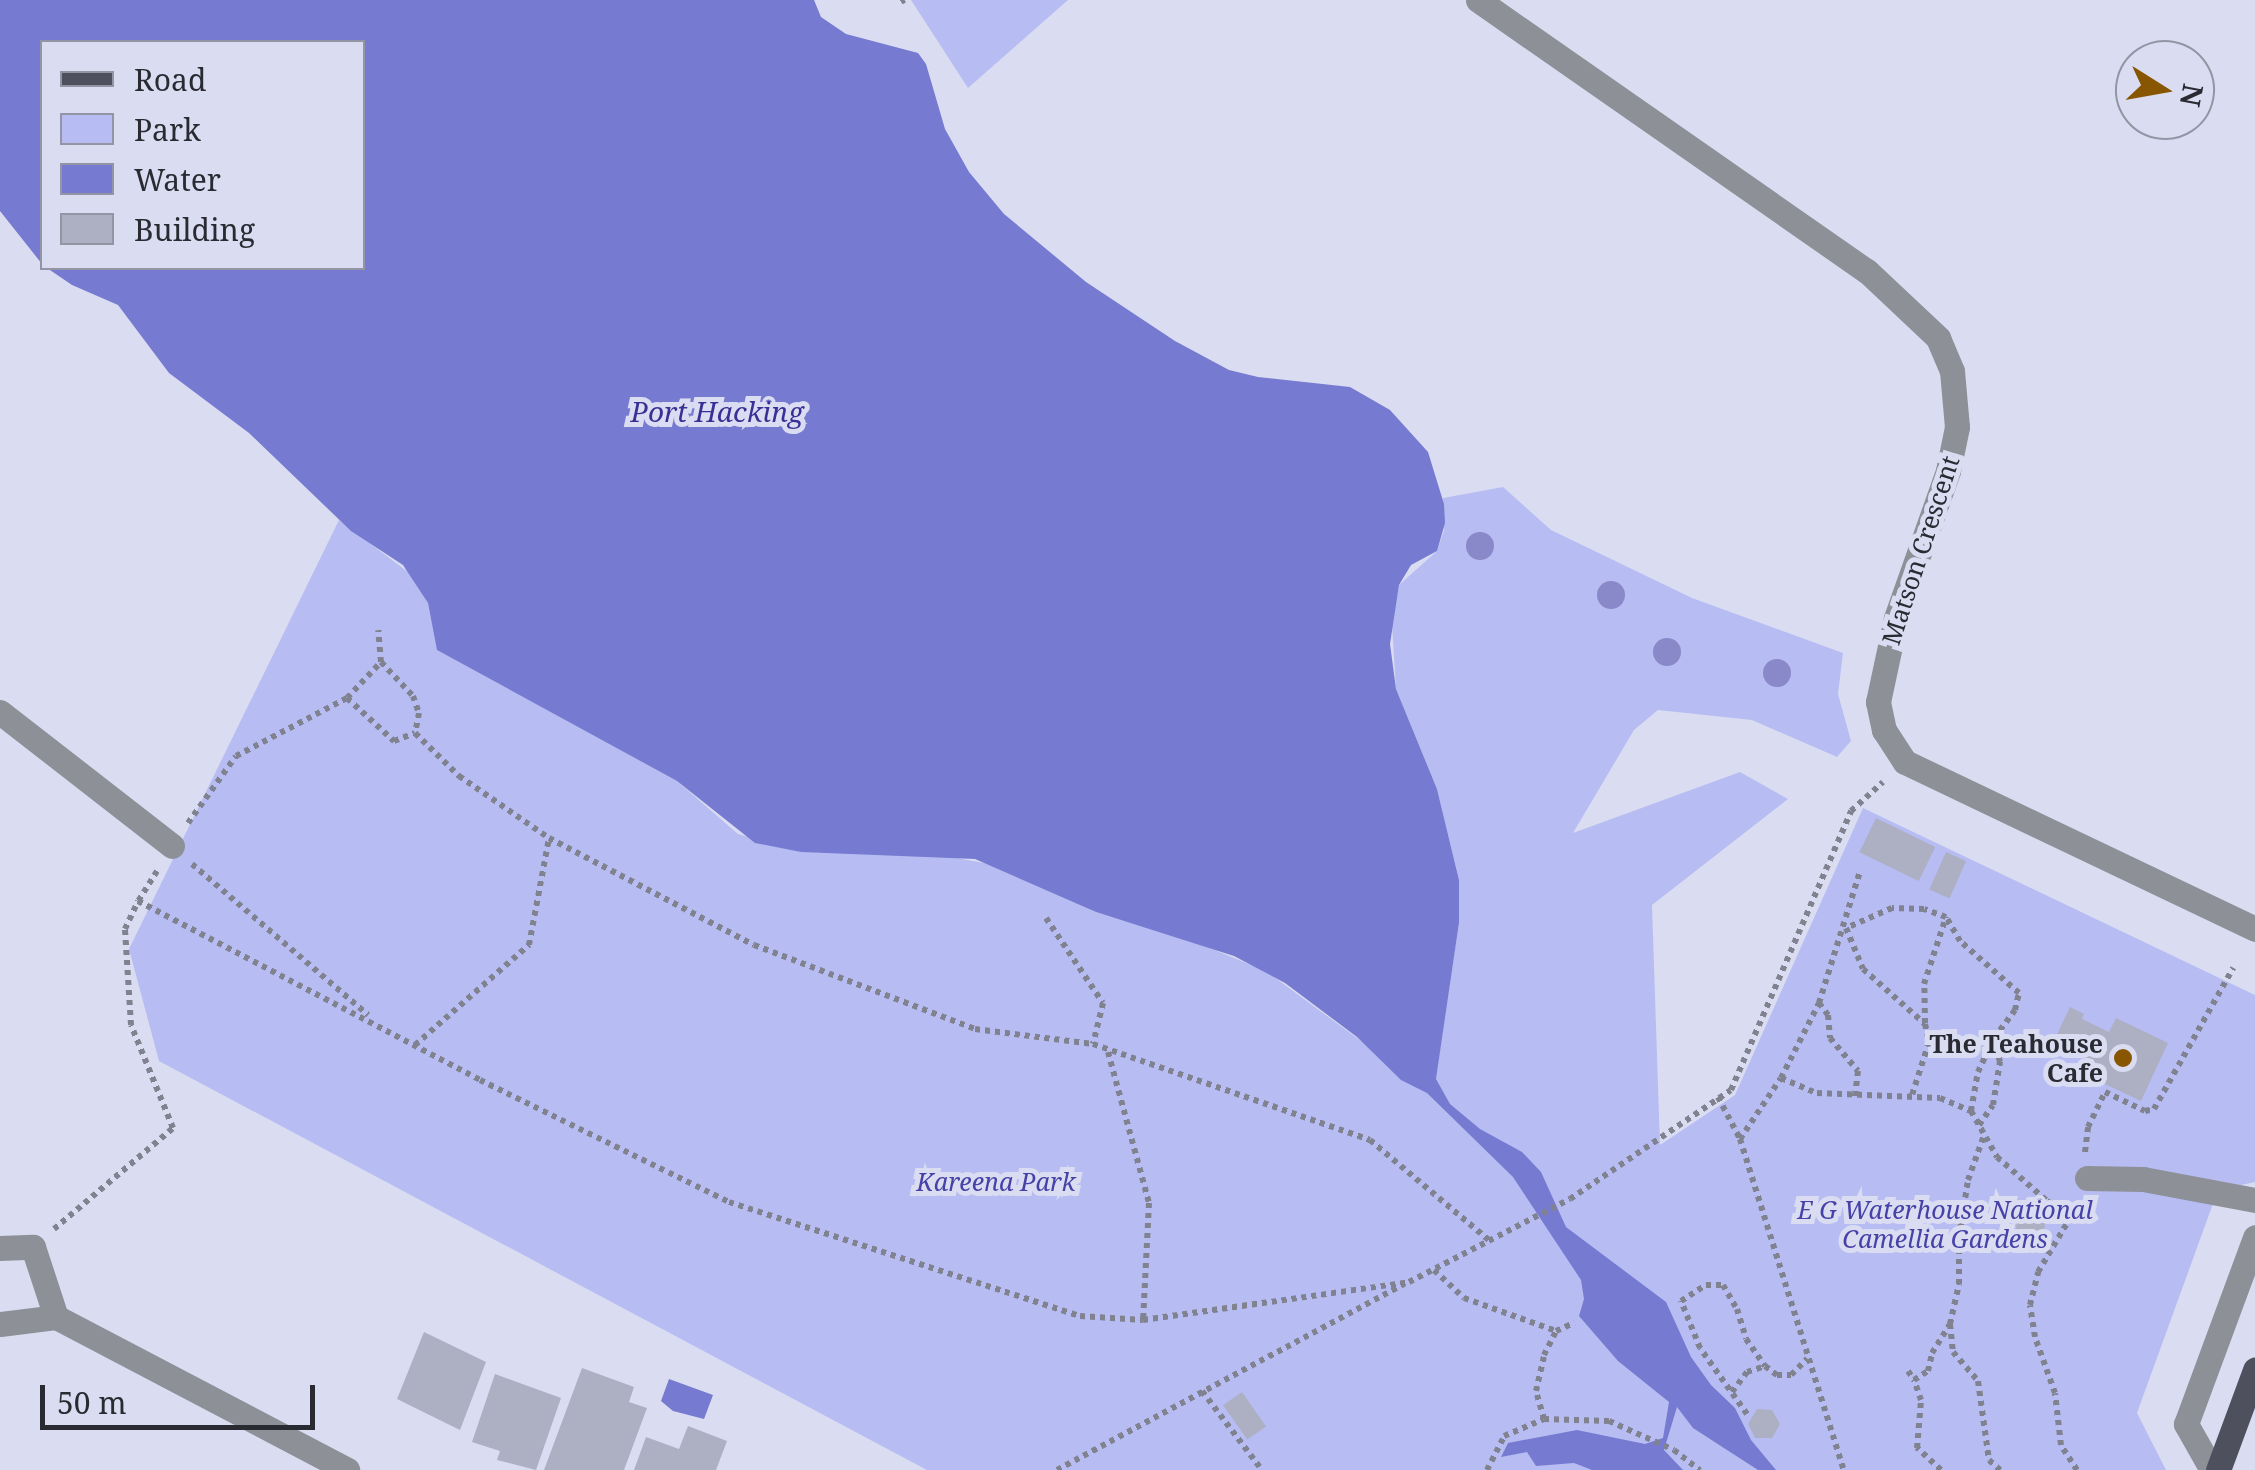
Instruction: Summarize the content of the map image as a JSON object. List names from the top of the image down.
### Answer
{
  "streets": {
    "street": ["Matson Crescent"]
  },
  "water": ["Port Hacking"],
  "parks": ["Kareena Park", "E G Waterhouse National Camellia Gardens"],
  "places": ["The Teahouse Cafe"],
  "legend": [
    "Road",
    "Park",
    "Water",
    "Building"
  ],
  "scale_bar": "50 m",
  "north": "right"
}
